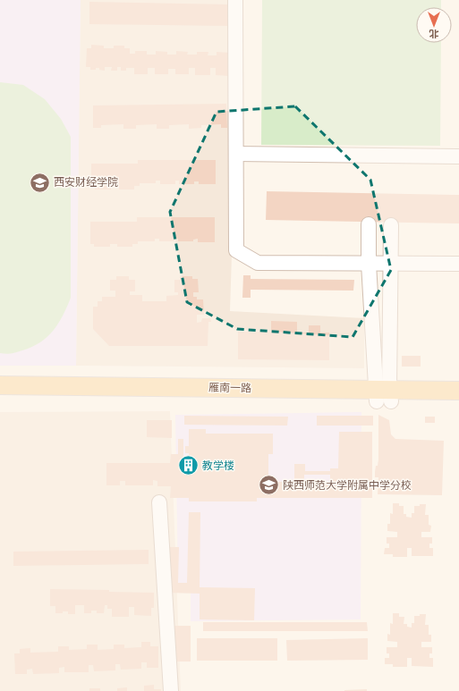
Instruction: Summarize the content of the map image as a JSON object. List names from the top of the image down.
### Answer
{
  "streets": {
    "main road": ["雁南一路"]
  },
  "places": {
    "school or university": ["西安财经学院", "陕西师范大学附属中学分校"],
    "building": ["教学楼"]
  },
  "north": "bottom"
}
